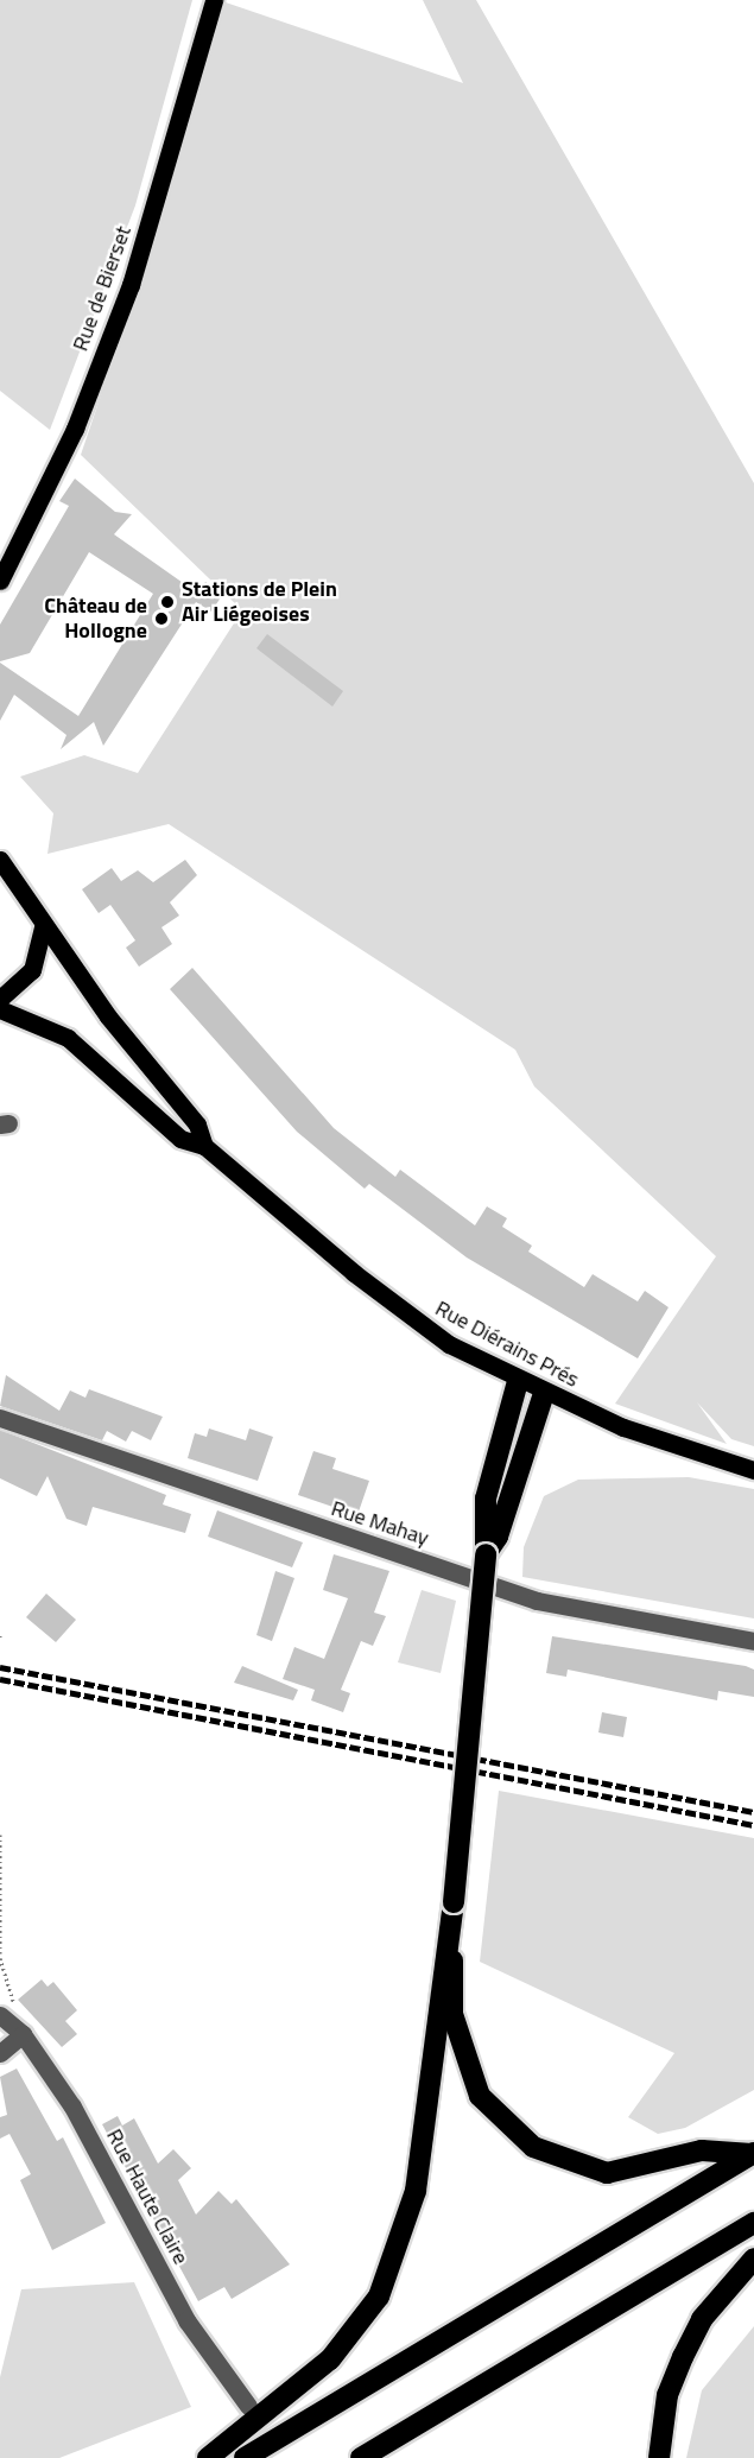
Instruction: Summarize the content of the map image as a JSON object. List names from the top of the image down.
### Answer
{
  "streets": {
    "main road": ["Rue de Bierset", "Rue Diérains Prés"],
    "street": ["Rue Mahay", "Rue Haute Claire"]
  },
  "places": ["Stations de Plein Air Liégeoises", "Château de Hollogne"]
}
